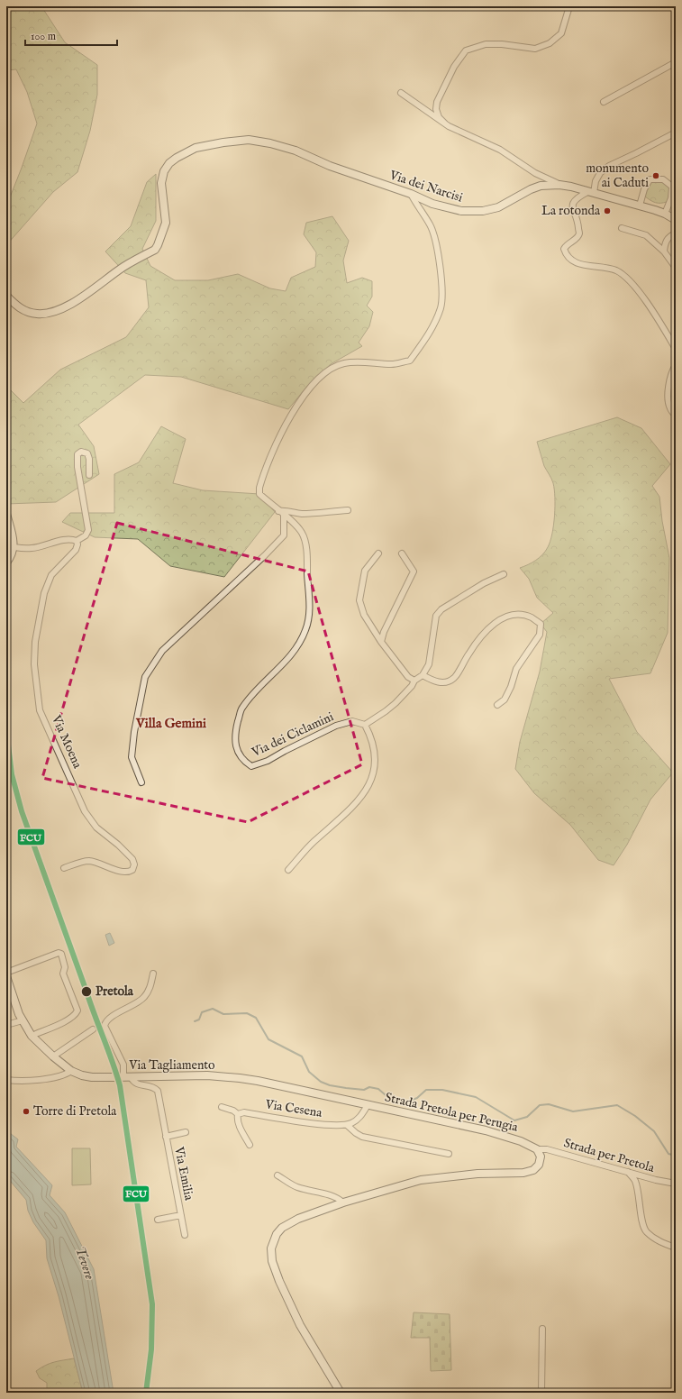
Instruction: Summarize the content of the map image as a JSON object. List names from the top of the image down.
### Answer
{
  "streets": {
    "street": [
      "Via dei Narcisi",
      "Via dei Ciclamini",
      "Via Moena",
      "Via Tagliamento",
      "Via Cesena",
      "Strada Pretola per Perugia",
      "Strada per Pretola",
      "Via Emilia"
    ]
  },
  "crossings": [
    ["Via dei Narcisi", "Via dei Ciclamini"],
    ["Via Tagliamento", "Strada Pretola per Perugia"],
    ["Via Tagliamento", "Via Emilia"],
    ["Strada Pretola per Perugia", "Strada per Pretola"]
  ],
  "districts": ["Villa Gemini"],
  "water": ["Tevere"],
  "places": [
    "monumento ai Caduti",
    "La rotonda",
    "Pretola",
    "Torre di Pretola"
  ],
  "lines": ["transit line FCU"],
  "scale_bar": "100 m"
}
